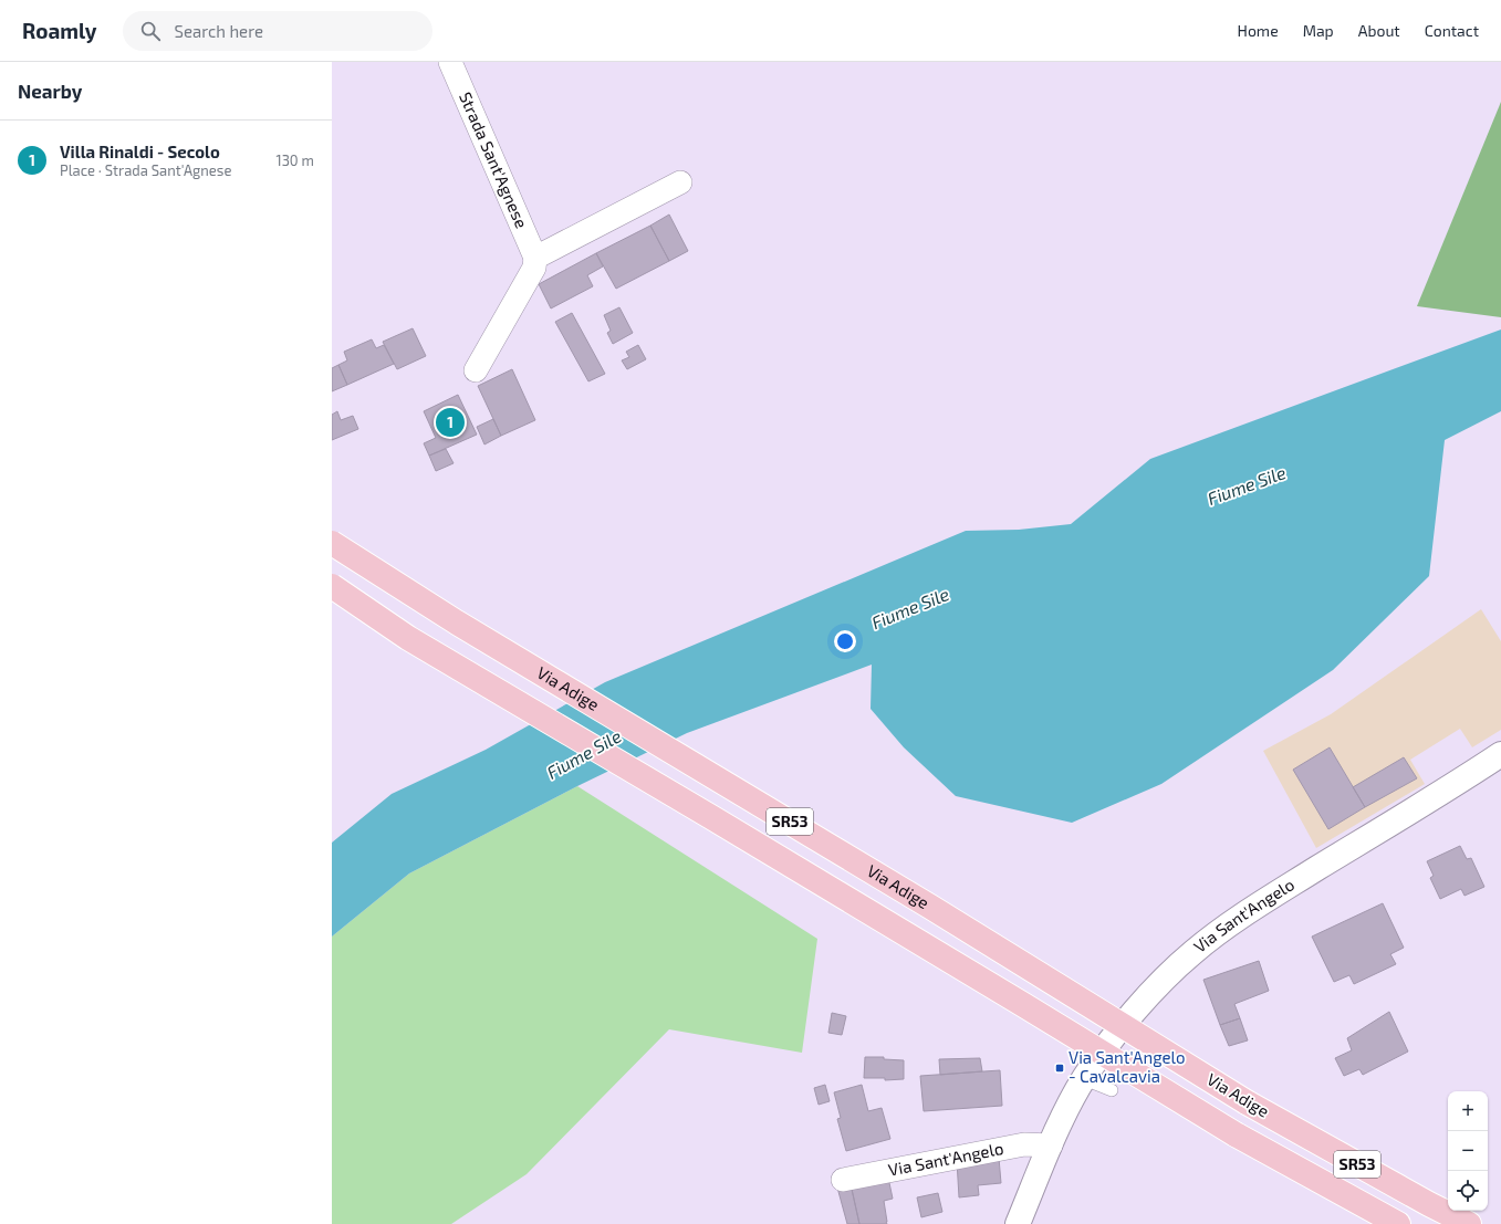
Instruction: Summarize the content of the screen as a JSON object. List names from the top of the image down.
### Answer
{
  "streets": {
    "highway": ["Via Adige", "SR53"],
    "street": ["Strada Sant'Agnese", "Via Sant'Angelo"]
  },
  "water": ["Fiume Sile"],
  "places": {
    "transit": ["Via Sant'Angelo - Cavalcavia"]
  },
  "page": {
    "header": "Roamly",
    "search": "Search here",
    "nav": [
      "Home",
      "Map",
      "About",
      "Contact"
    ],
    "heading": "Nearby",
    "list": [
      {
        "mark": "1",
        "name": "Villa Rinaldi - Secolo",
        "note": "Place · Strada Sant'Agnese",
        "value": "130 m"
      }
    ],
    "pins": "1",
    "map_buttons": ["+", "−"]
  }
}
